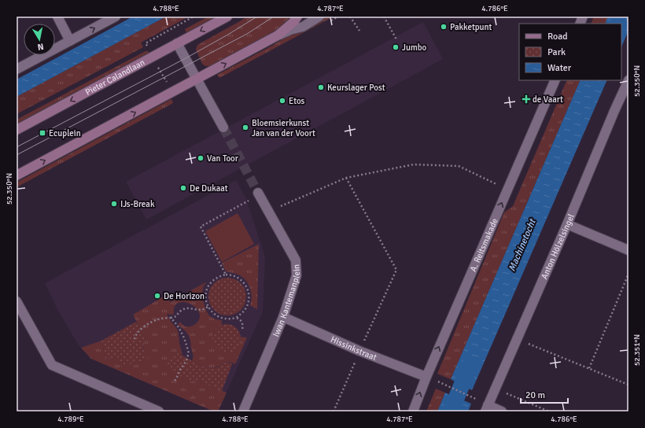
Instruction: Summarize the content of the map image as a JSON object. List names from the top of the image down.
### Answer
{
  "streets": {
    "main road": ["Pieter Calandlaan"],
    "street": [
      "A. Reitsmakade",
      "Anton Hölzelsingel",
      "Iwan Kantemanplein",
      "Hissinkstraat"
    ]
  },
  "crossings": [
    ["A. Reitsmakade", "Hissinkstraat"],
    ["Iwan Kantemanplein", "Hissinkstraat"]
  ],
  "one_way": ["A. Reitsmakade"],
  "water": ["Machinetocht"],
  "places": {
    "other": [
      "Pakketpunt",
      "Jumbo",
      "Keurslager Post",
      "Etos",
      "Bloemsierkunst Jan van der Voort",
      "Van Toor",
      "De Dukaat",
      "IJs-Break",
      "De Horizon"
    ],
    "health": ["de Vaart"],
    "transit": ["Ecuplein"]
  },
  "legend": ["Road", "Park", "Water"],
  "scale_bar": "20 m",
  "north": "bottom",
  "coordinates": [
    "4.788°E",
    "4.787°E",
    "4.786°E",
    "52.350°N",
    "52.351°N",
    "4.789°E"
  ]
}
